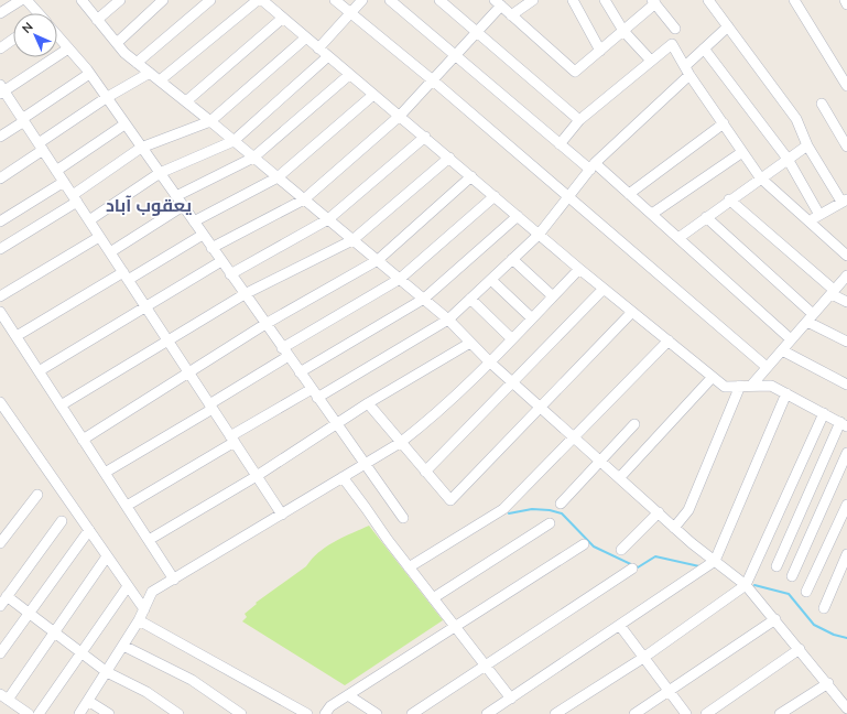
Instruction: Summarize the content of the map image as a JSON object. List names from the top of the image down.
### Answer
{
  "districts": ["یعقوب آباد"],
  "north": "top left"
}
